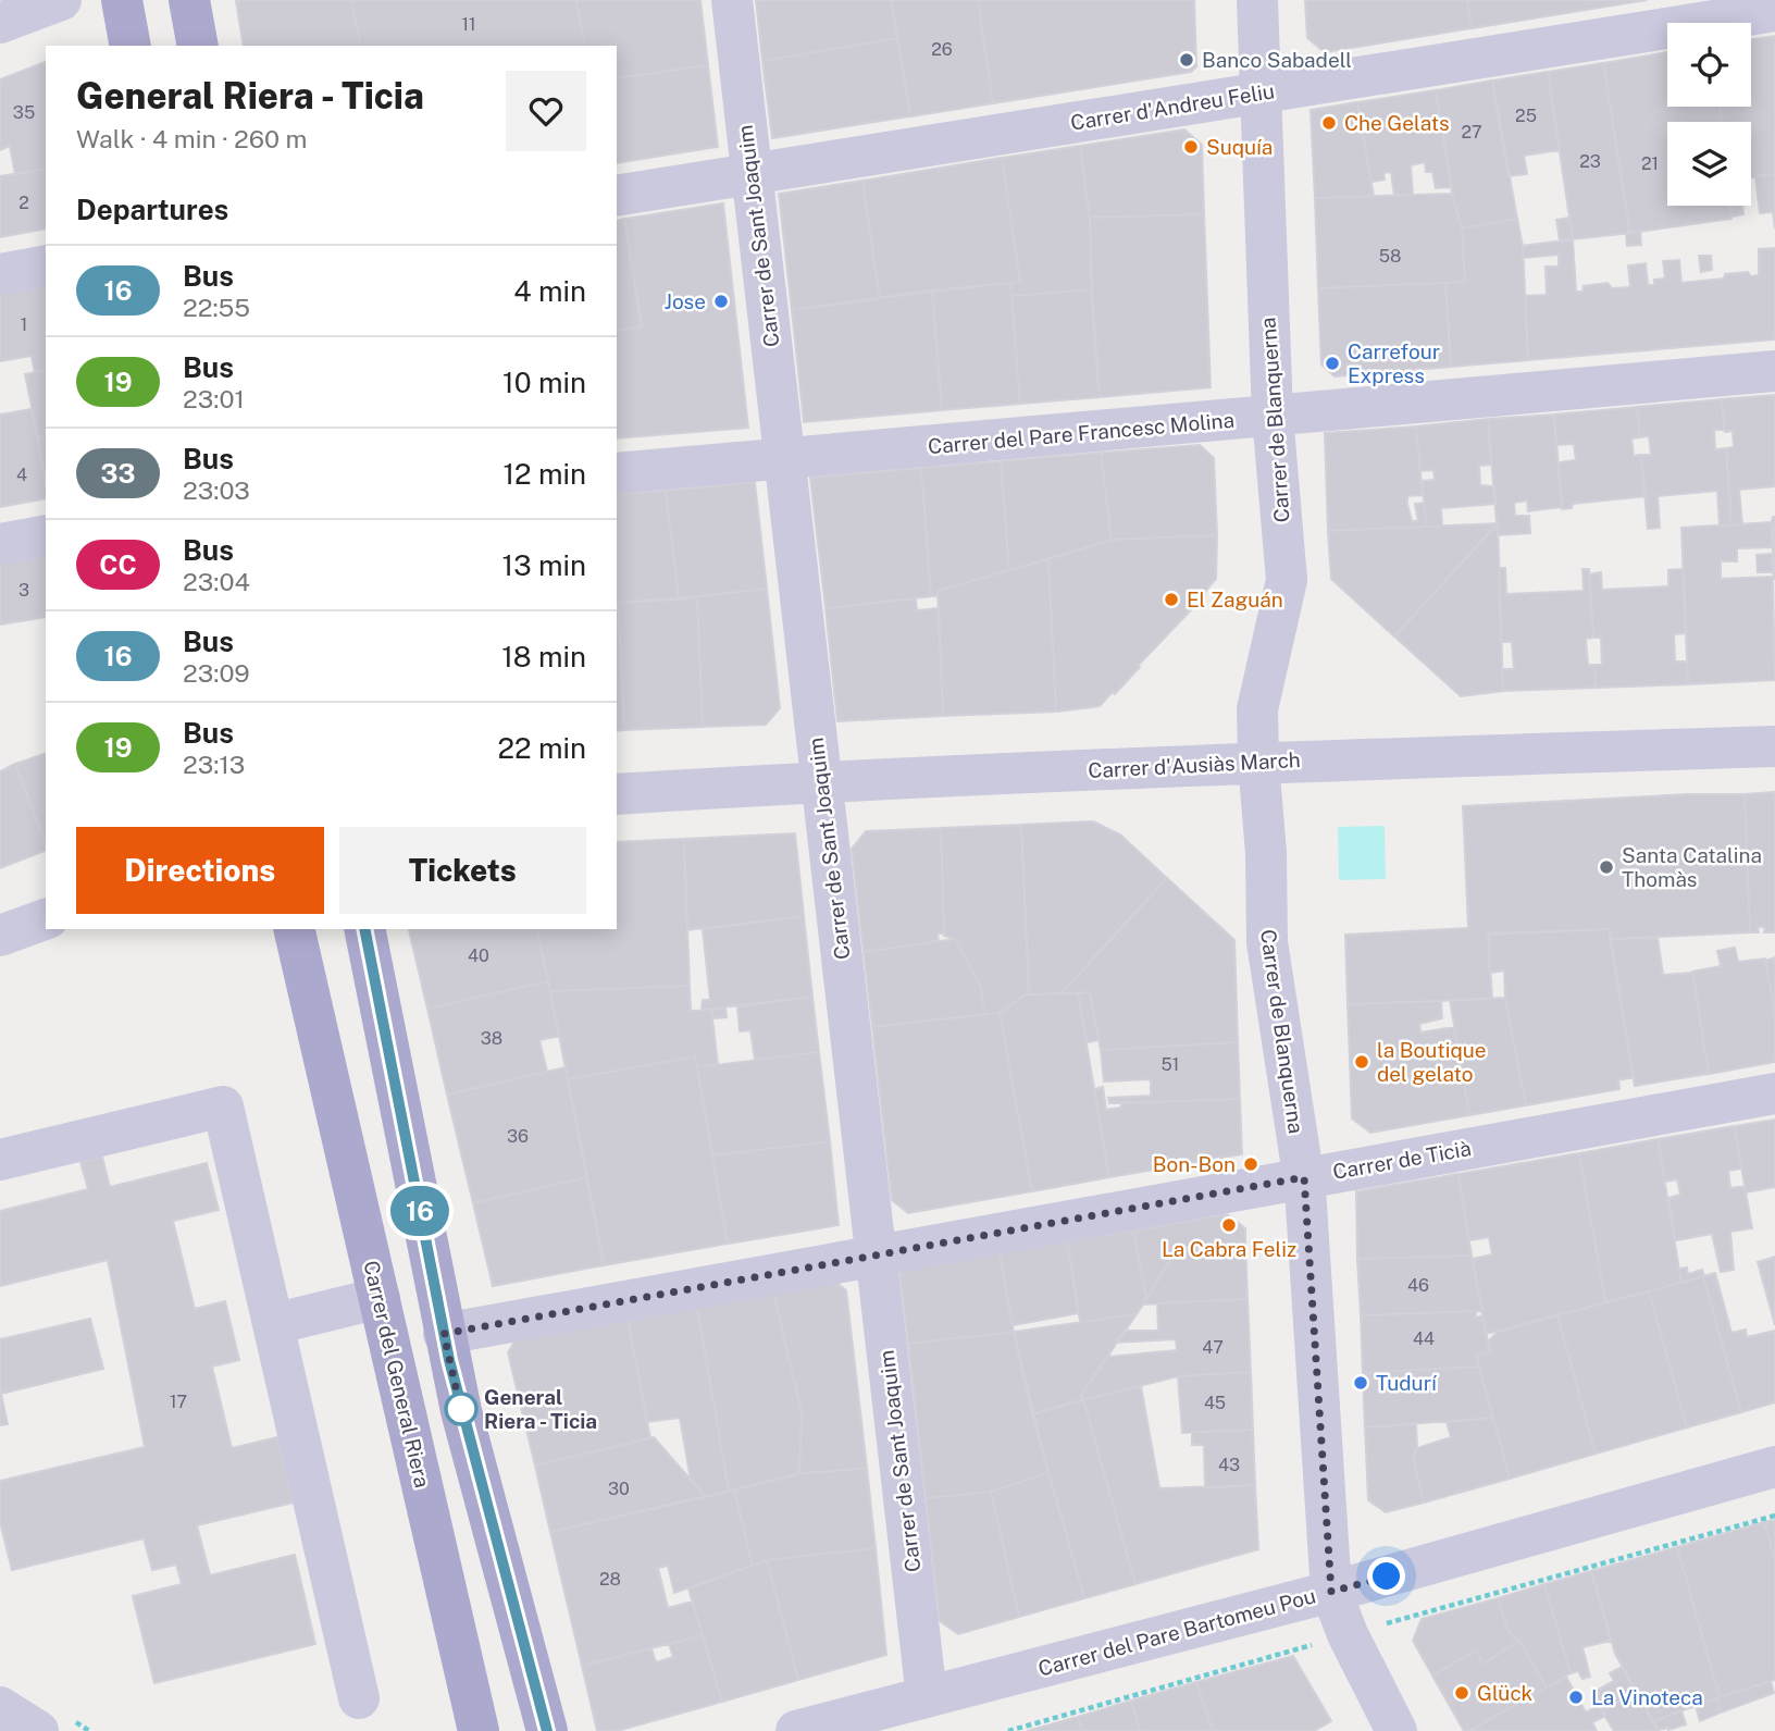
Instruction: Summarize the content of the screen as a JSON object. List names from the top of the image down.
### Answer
{
  "streets": {
    "main road": ["Carrer del General Riera"],
    "street": [
      "Carrer d'Andreu Feliu",
      "Carrer de Sant Joaquim",
      "Carrer de Blanquerna",
      "Carrer del Pare Francesc Molina",
      "Carrer d'Ausiàs March",
      "Carrer de Ticià",
      "Carrer del Pare Bartomeu Pou"
    ]
  },
  "crossings": [
    ["Carrer d'Andreu Feliu", "Carrer de Sant Joaquim"],
    ["Carrer d'Andreu Feliu", "Carrer de Blanquerna"],
    ["Carrer de Sant Joaquim", "Carrer del Pare Francesc Molina"],
    ["Carrer de Sant Joaquim", "Carrer d'Ausiàs March"],
    ["Carrer de Sant Joaquim", "Carrer de Ticià"],
    ["Carrer de Sant Joaquim", "Carrer del Pare Bartomeu Pou"],
    ["Carrer de Blanquerna", "Carrer del Pare Francesc Molina"],
    ["Carrer de Blanquerna", "Carrer d'Ausiàs March"],
    ["Carrer de Blanquerna", "Carrer de Ticià"],
    ["Carrer de Blanquerna", "Carrer del Pare Bartomeu Pou"]
  ],
  "places": [
    "Banco Sabadell",
    "Che Gelats",
    "Suquía",
    "Jose",
    "Carrefour Express",
    "El Zaguán",
    "Santa Catalina Thomàs",
    "la Boutique del gelato",
    "Bon-Bon",
    "La Cabra Feliz",
    "Tudurí",
    "General Riera - Ticia",
    "Glück",
    "La Vinoteca"
  ],
  "lines": ["bus line 16"],
  "house_numbers": [
    "11",
    "26",
    "35",
    "25",
    "27",
    "23",
    "21",
    "2",
    "58",
    "1",
    "4",
    "3",
    "40",
    "38",
    "51",
    "36",
    "46",
    "44",
    "47",
    "17",
    "45",
    "43",
    "30",
    "28"
  ],
  "page": {
    "on_map": "16",
    "heading": [
      ["General Riera - Ticia", "Walk · 4 min · 260 m"],
      "Departures"
    ],
    "list": [
      {
        "mark": "16",
        "name": "Bus",
        "note": "22:55",
        "value": "4 min"
      },
      {
        "mark": "19",
        "name": "Bus",
        "note": "23:01",
        "value": "10 min"
      },
      {
        "mark": "33",
        "name": "Bus",
        "note": "23:03",
        "value": "12 min"
      },
      {
        "mark": "CC",
        "name": "Bus",
        "note": "23:04",
        "value": "13 min"
      },
      {
        "mark": "16",
        "name": "Bus",
        "note": "23:09",
        "value": "18 min"
      },
      {
        "mark": "19",
        "name": "Bus",
        "note": "23:13",
        "value": "22 min"
      }
    ],
    "buttons": ["Directions", "Tickets"]
  }
}
